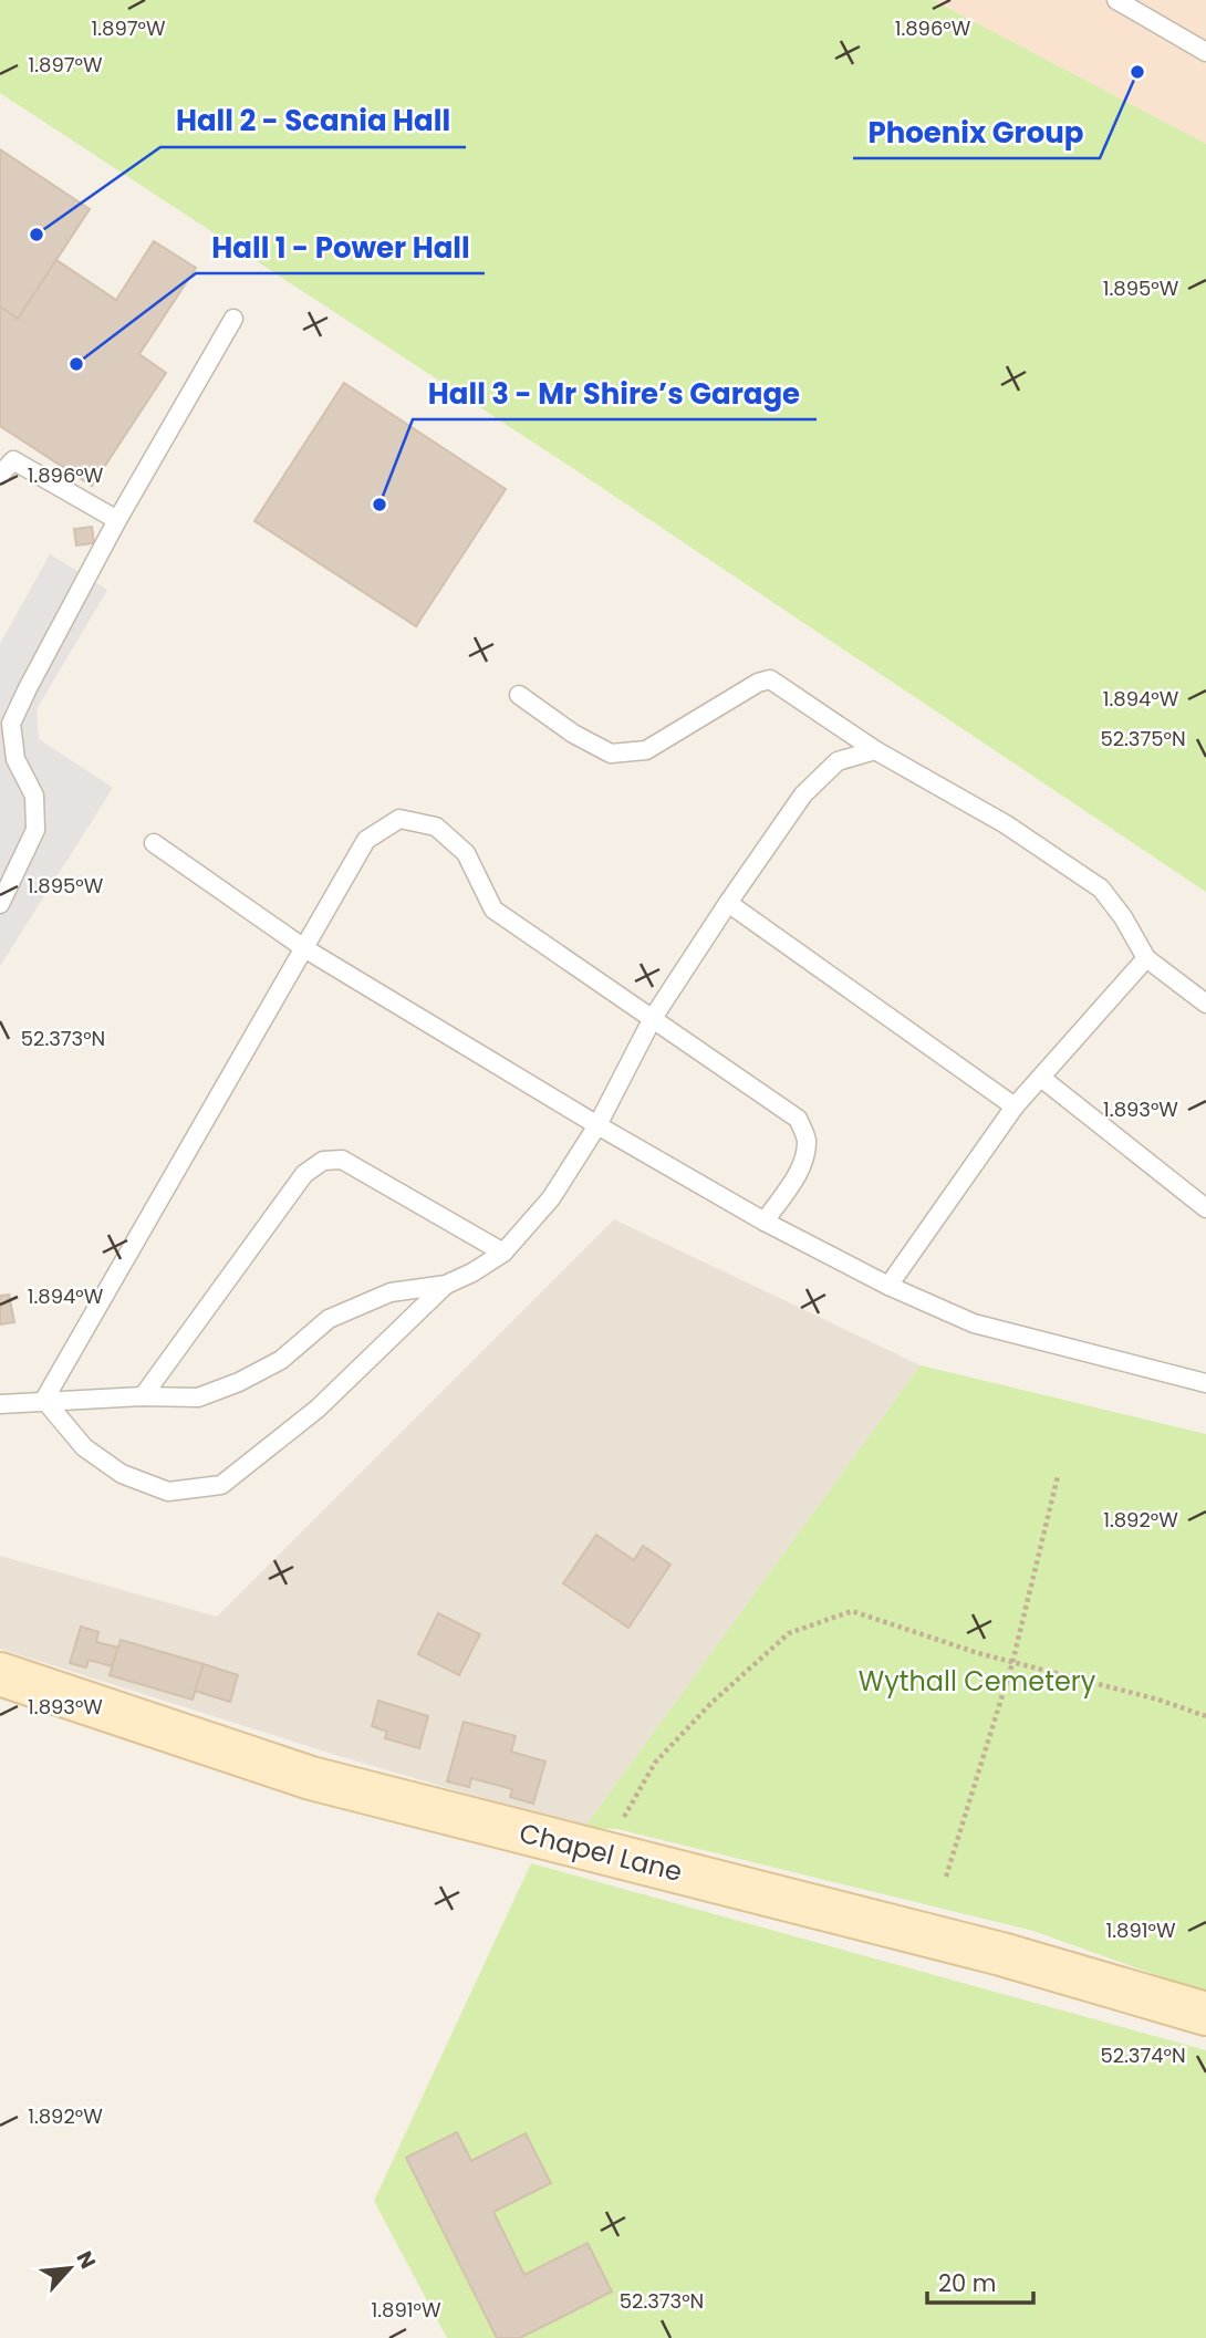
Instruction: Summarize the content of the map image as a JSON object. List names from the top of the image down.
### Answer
{
  "streets": {
    "street": ["Chapel Lane"]
  },
  "parks": ["Wythall Cemetery"],
  "places": [
    "Phoenix Group",
    "Hall 2 - Scania Hall",
    "Hall 1 - Power Hall",
    "Hall 3 - Mr Shire’s Garage"
  ],
  "scale_bar": "20 m",
  "north": "top right",
  "coordinates": [
    "1.897°W",
    "1.896°W",
    "1.895°W",
    "1.894°W",
    "52.375°N",
    "52.373°N",
    "1.893°W",
    "1.892°W",
    "1.891°W",
    "52.374°N"
  ]
}
